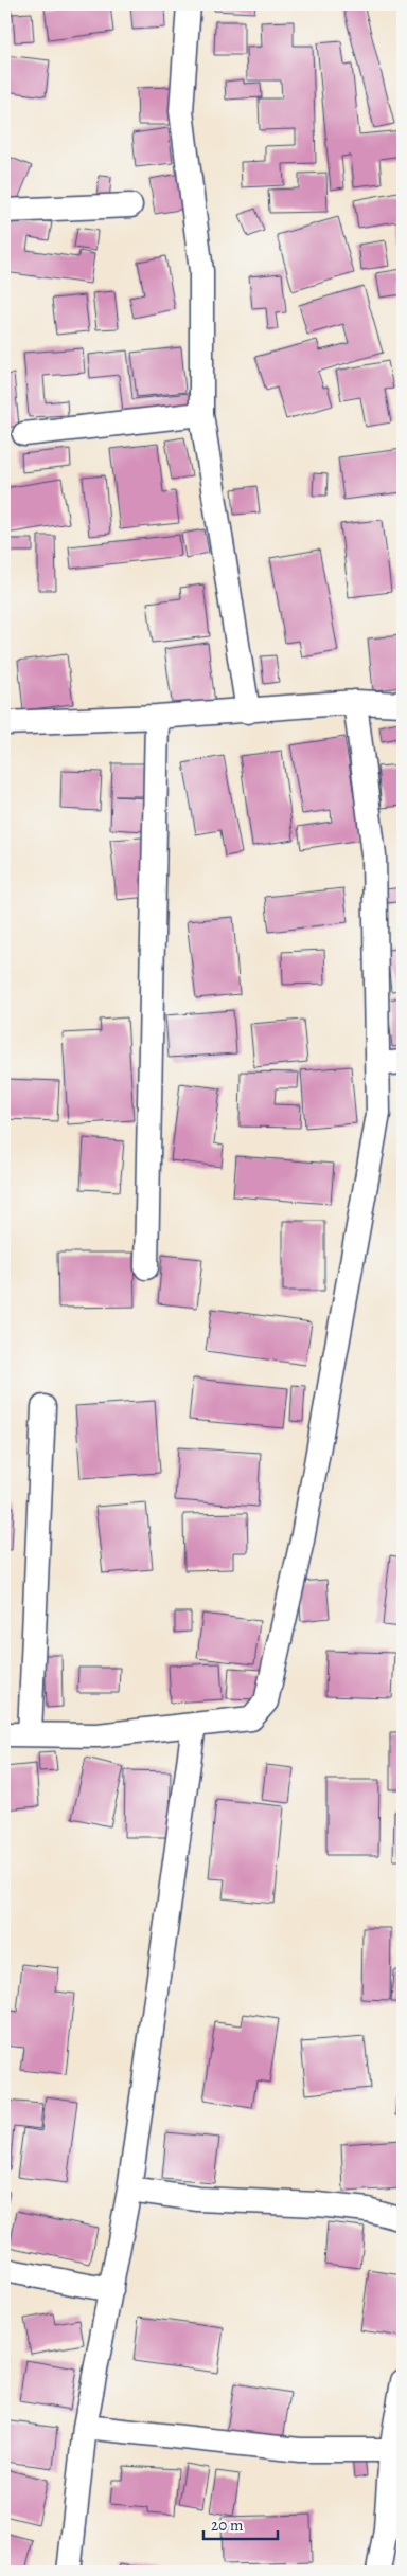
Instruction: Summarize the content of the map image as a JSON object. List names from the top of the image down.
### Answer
{
  "scale_bar": "20 m"
}
